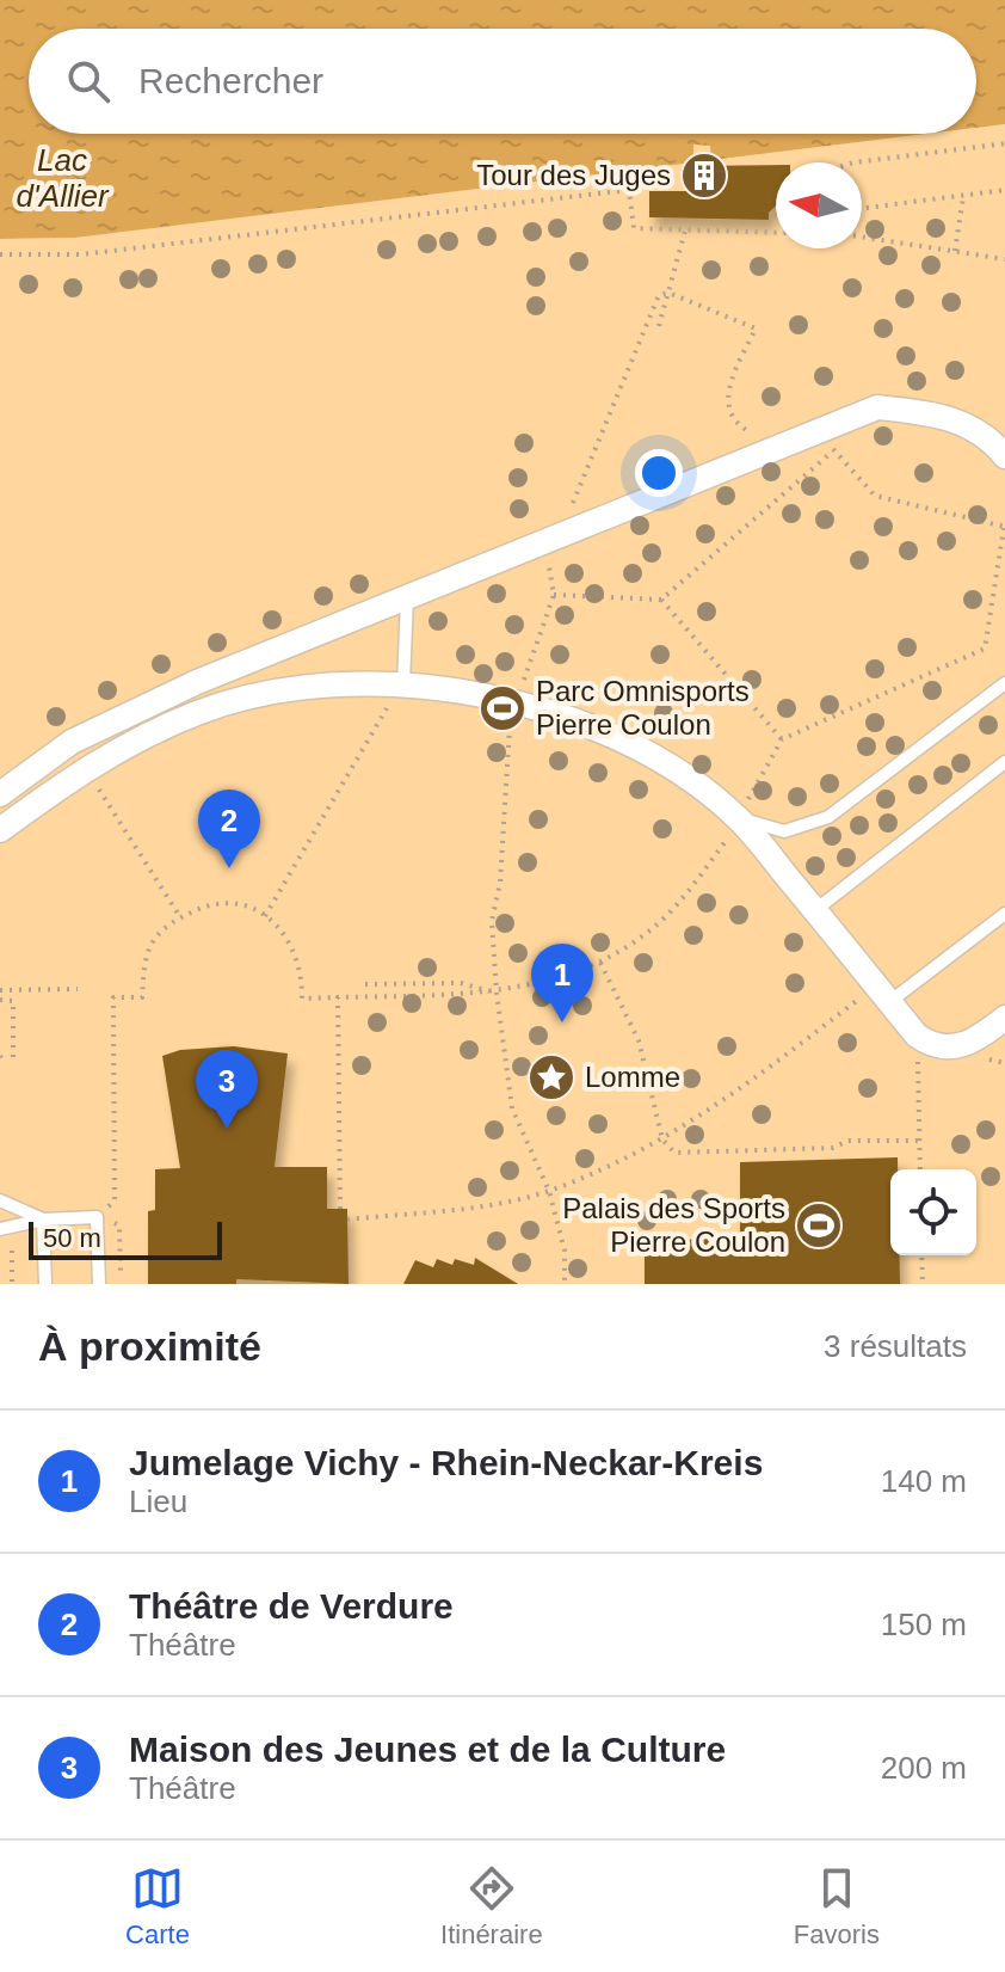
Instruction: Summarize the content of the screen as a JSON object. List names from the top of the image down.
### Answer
{
  "water": ["Lac d'Allier"],
  "places": {
    "building": ["Tour des Juges"],
    "sports": ["Parc Omnisports Pierre Coulon", "Palais des Sports Pierre Coulon"],
    "place": ["Lomme"]
  },
  "scale_bar": "50 m",
  "north": "left",
  "page": {
    "search": "Rechercher",
    "pins": ["2", "1", "3"],
    "scale": "50 m",
    "heading": ["À proximité", "3 résultats"],
    "list": [
      {
        "mark": "1",
        "name": "Jumelage Vichy - Rhein-Neckar-Kreis",
        "note": "Lieu",
        "value": "140 m"
      },
      {
        "mark": "2",
        "name": "Théâtre de Verdure",
        "note": "Théâtre",
        "value": "150 m"
      },
      {
        "mark": "3",
        "name": "Maison des Jeunes et de la Culture",
        "note": "Théâtre",
        "value": "200 m"
      }
    ],
    "nav": ["Carte", "Itinéraire", "Favoris"]
  }
}
